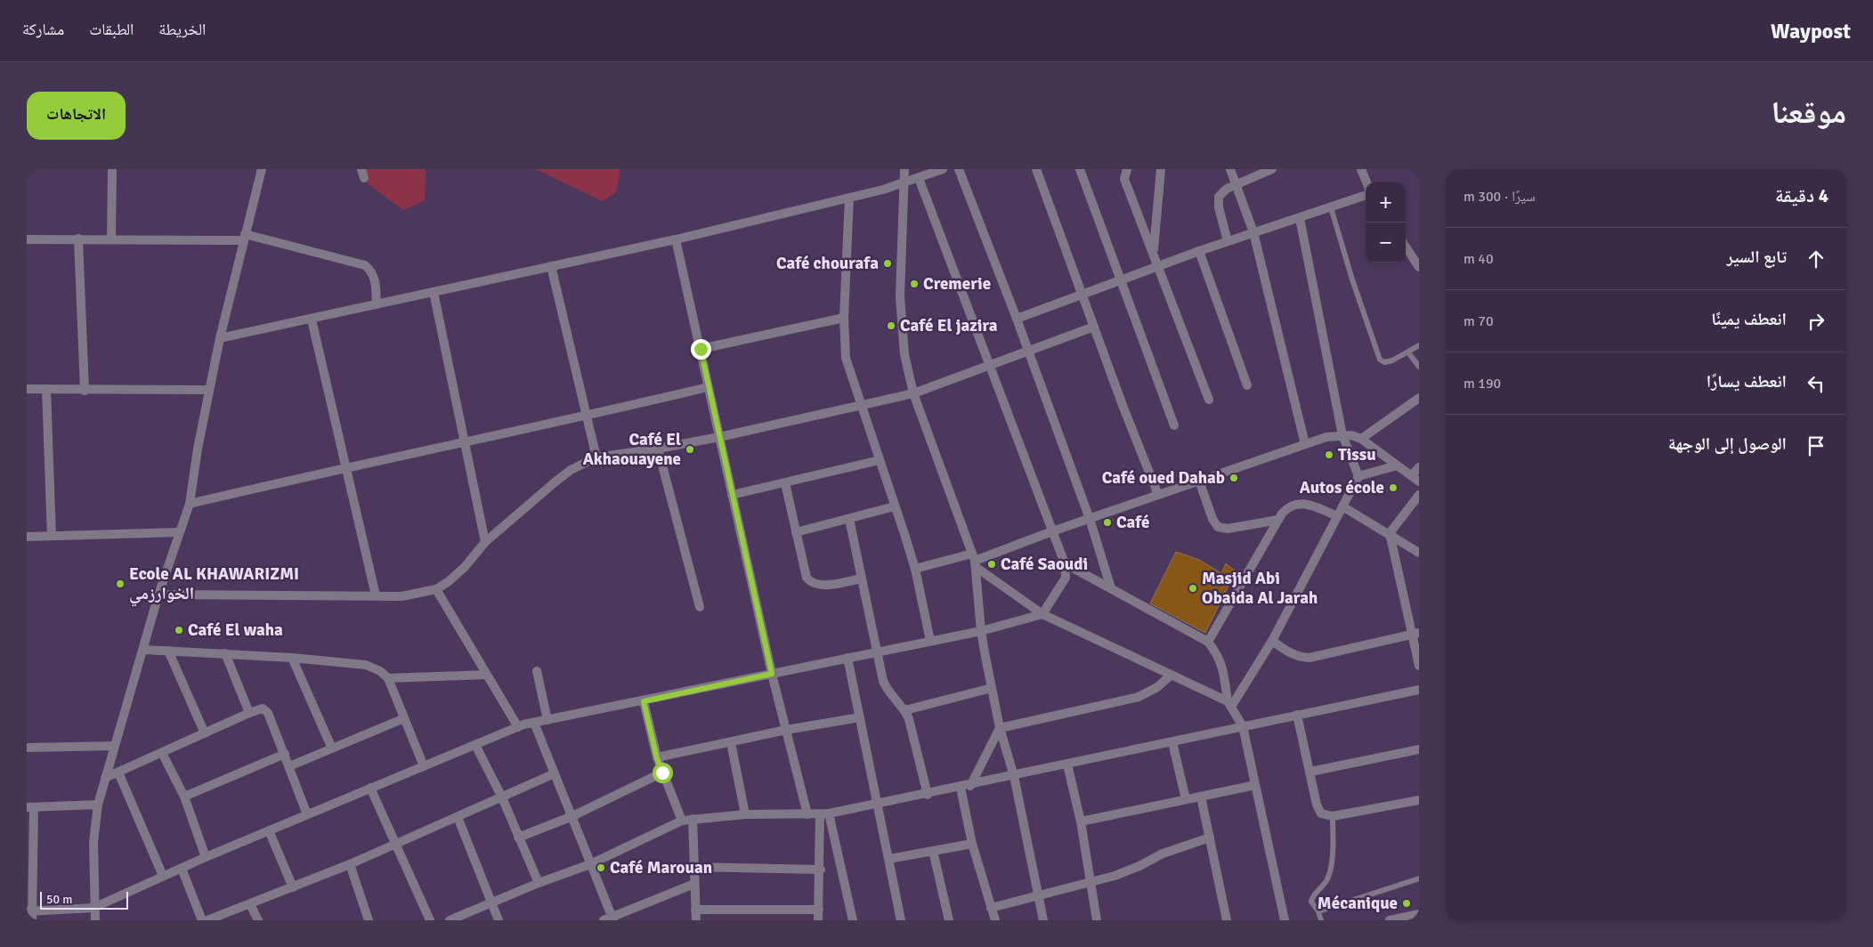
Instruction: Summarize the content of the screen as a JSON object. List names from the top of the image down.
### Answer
{
  "places": [
    "Café chourafa",
    "Cremerie",
    "Café El jazira",
    "Café El Akhaouayene",
    "Tissu",
    "Café oued Dahab",
    "Autos école",
    "Café",
    "Café Saoudi",
    "Ecole AL KHAWARIZMI الخوارزمي",
    "Masjid Abi Obaida Al Jarah",
    "Café El waha",
    "Café Marouan",
    "Mécanique"
  ],
  "scale_bar": "50 m",
  "page": {
    "header": "Waypost",
    "nav": ["الخريطة", "الطبقات", "مشاركة"],
    "title": "موقعنا",
    "buttons": "الاتجاهات",
    "heading": ["4 دقيقة", "سيرًا · 300 m"],
    "map_buttons": ["+", "−"],
    "list": [
      ["تابع السير", "40 m"],
      ["انعطف يمينًا", "70 m"],
      ["انعطف يسارًا", "190 m"],
      "الوصول إلى الوجهة"
    ],
    "scale": "50 m"
  }
}
